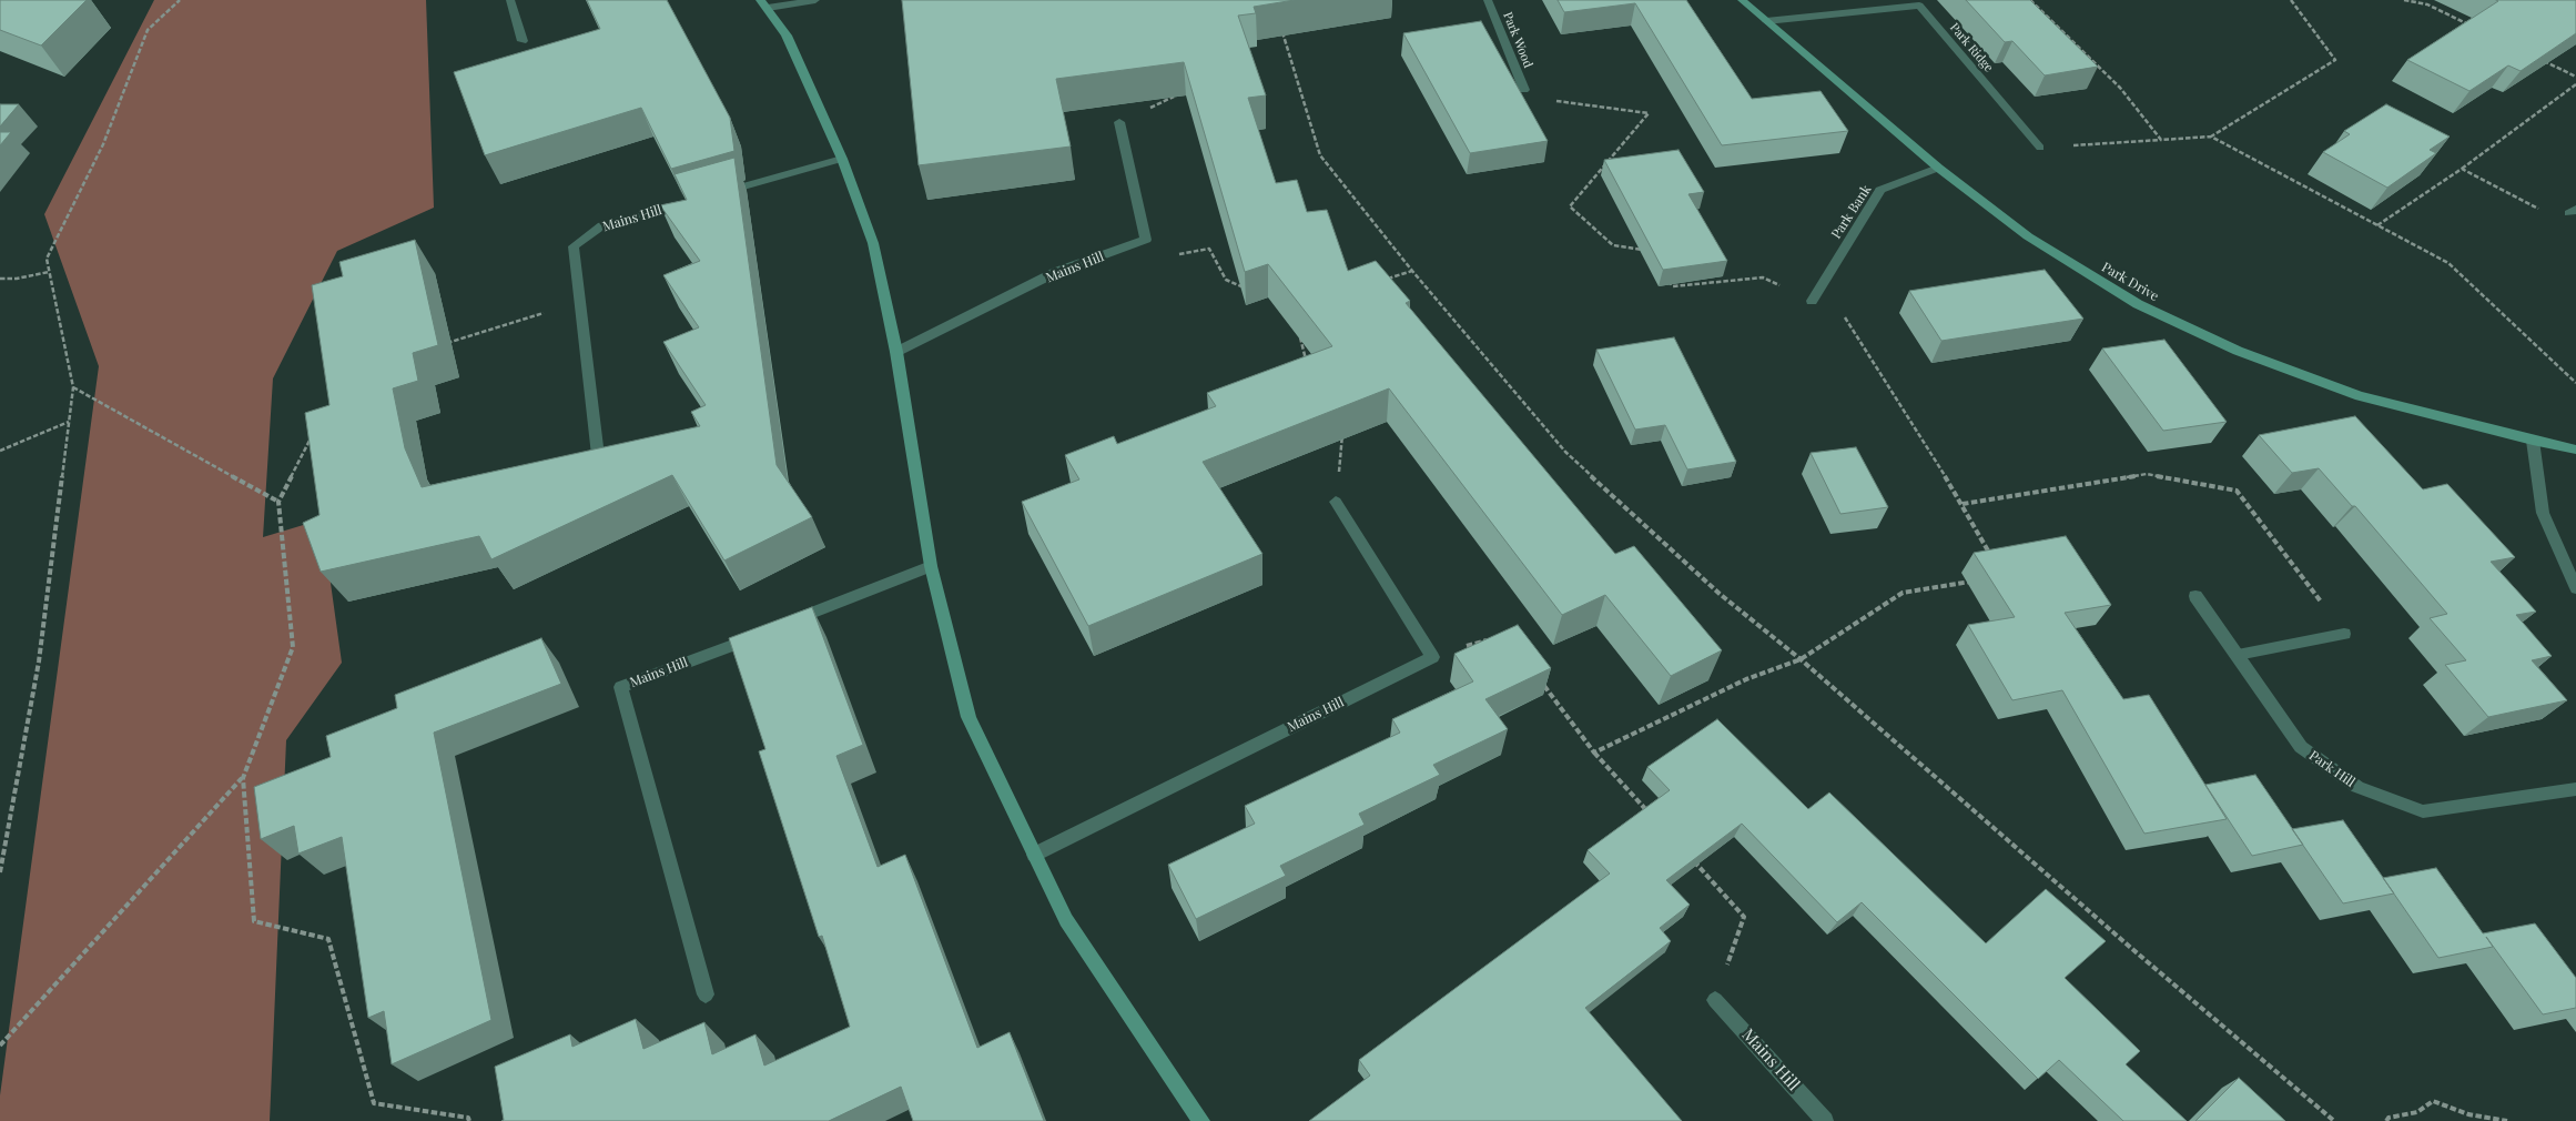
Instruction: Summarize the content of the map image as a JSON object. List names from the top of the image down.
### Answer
{
  "streets": {
    "street": [
      "Park Wood",
      "Park Ridge",
      "Park Bank",
      "Mains Hill",
      "Park Drive",
      "Park Hill"
    ]
  },
  "crossings": [
    ["Park Ridge", "Park Drive"],
    ["Park Bank", "Park Drive"]
  ]
}
